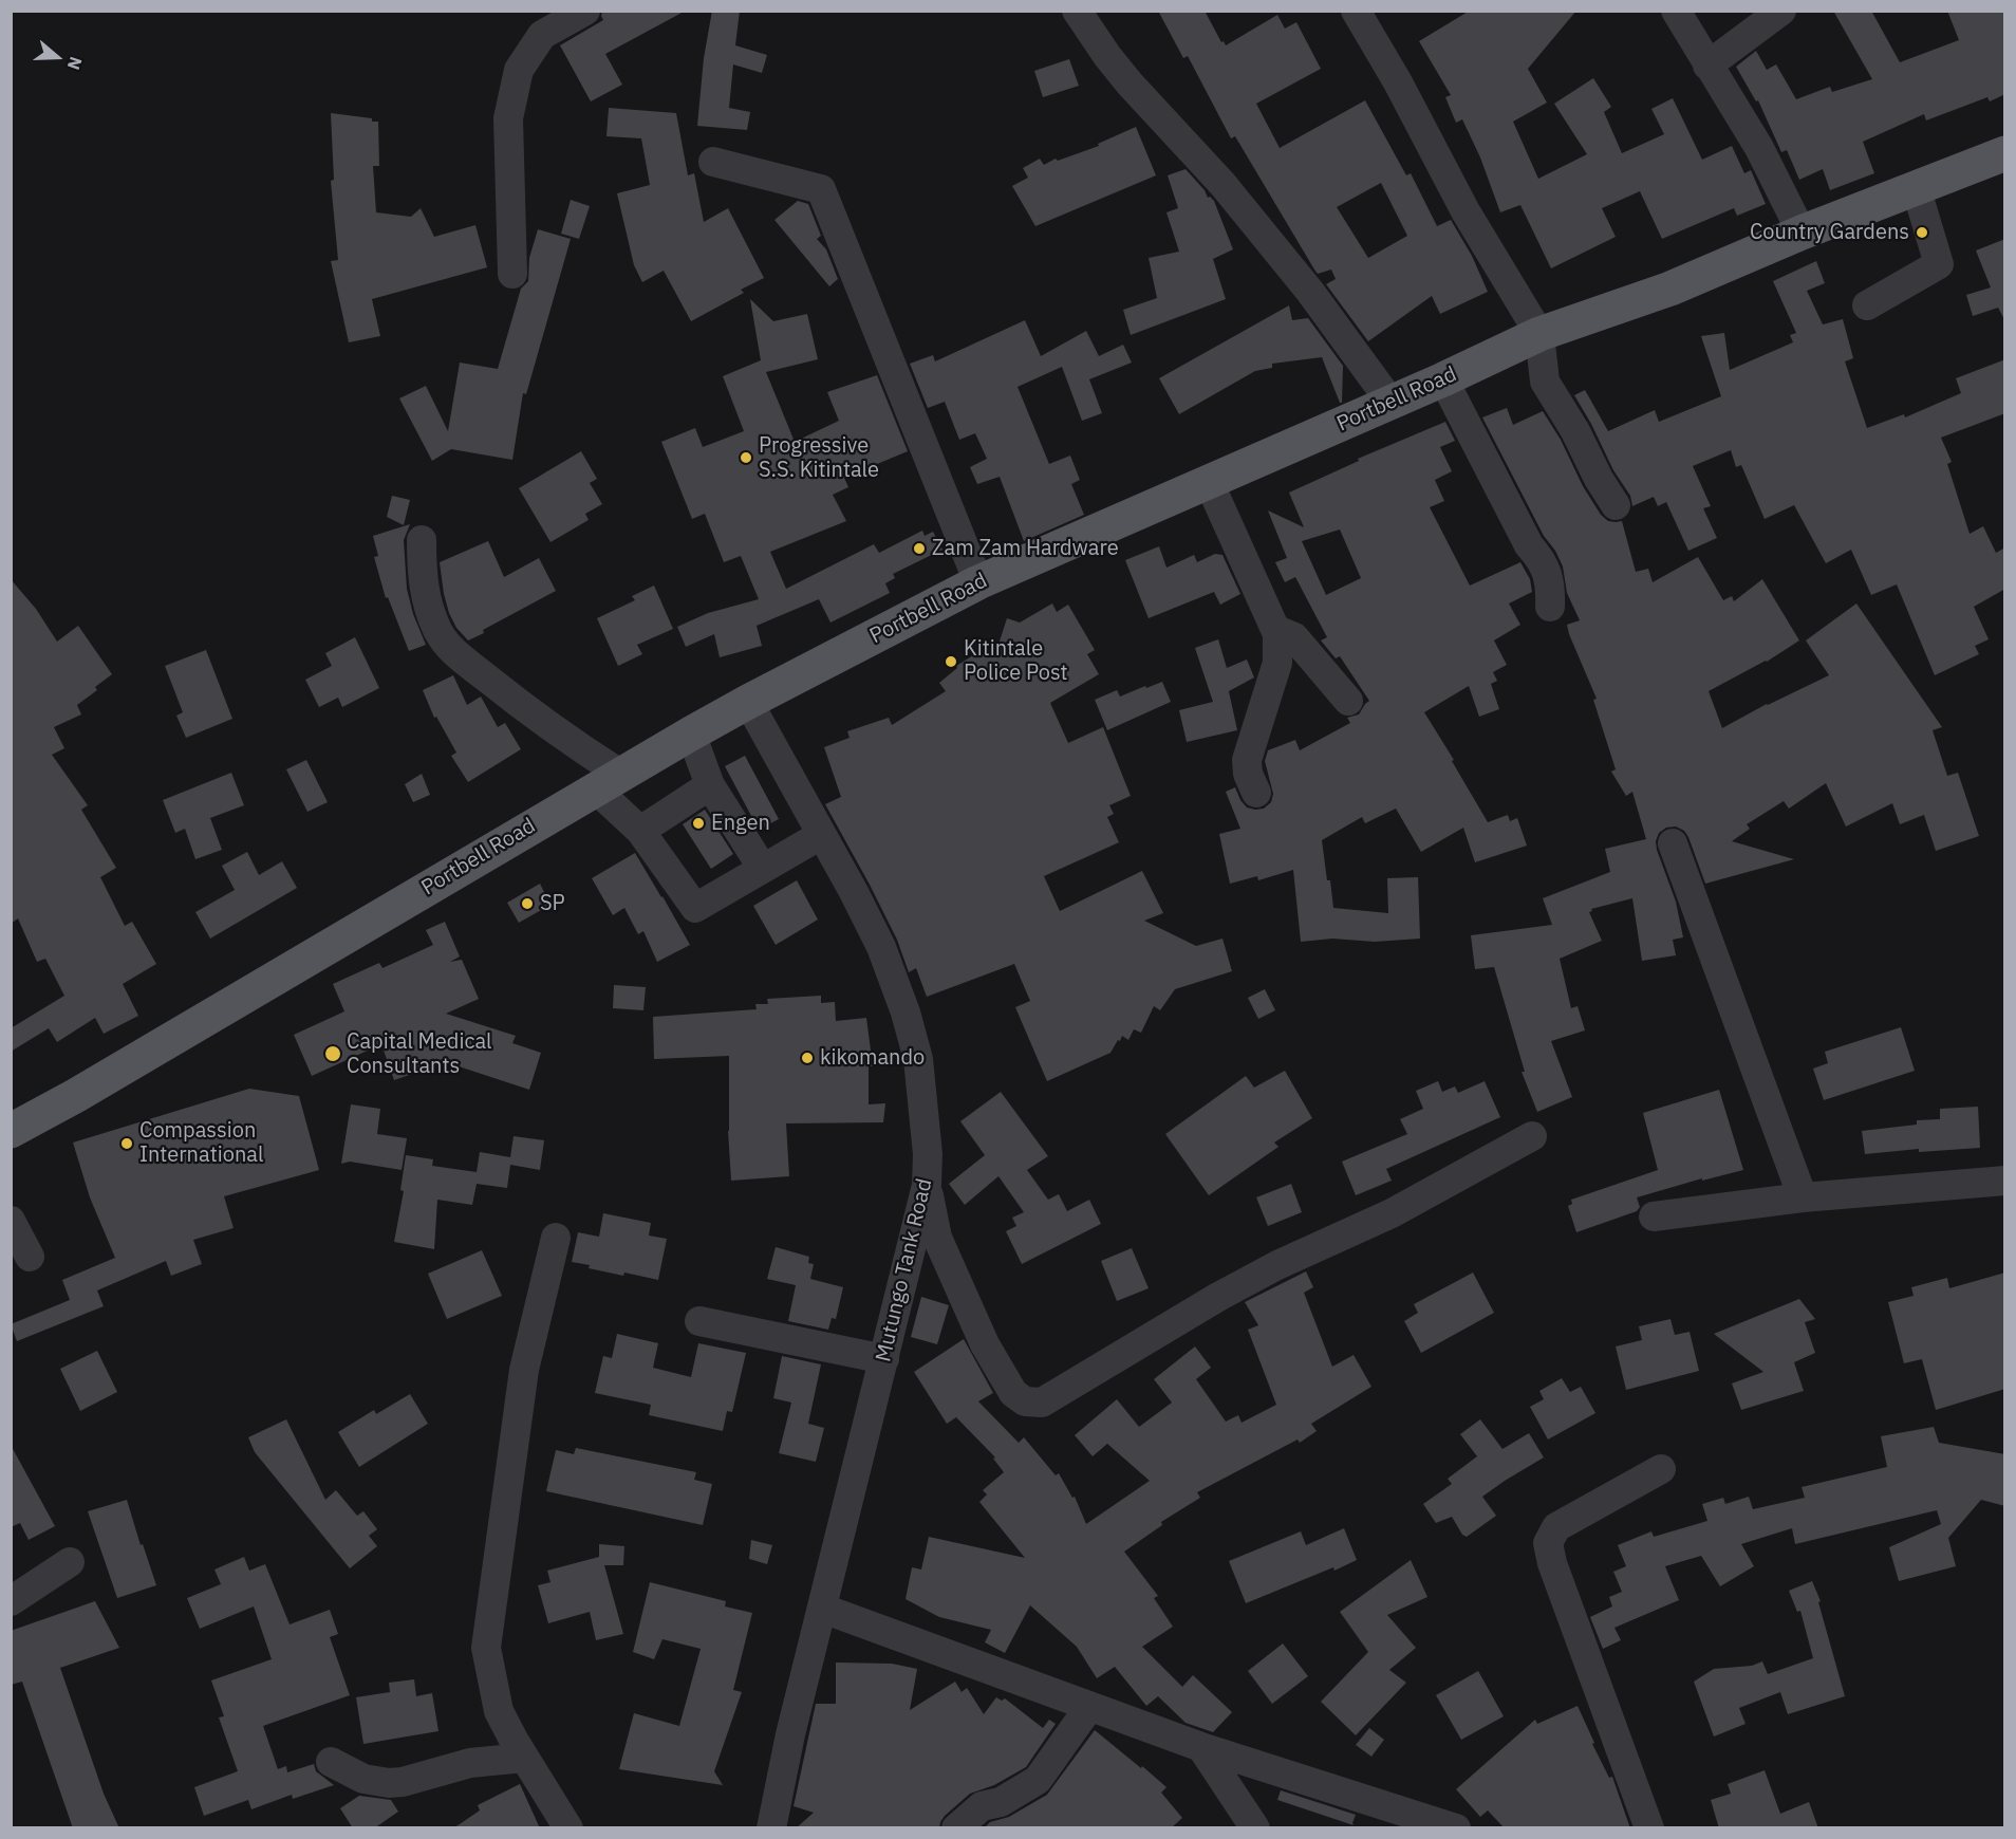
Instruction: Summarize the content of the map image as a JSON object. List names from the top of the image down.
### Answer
{
  "streets": {
    "main road": ["Portbell Road"],
    "street": ["Mutungo Tank Road"]
  },
  "crossings": [
    ["Portbell Road", "Mutungo Tank Road"]
  ],
  "places": [
    "Country Gardens",
    "Progressive S.S. Kitintale",
    "Zam Zam Hardware",
    "Kitintale Police Post",
    "Engen",
    "SP",
    "Capital Medical Consultants",
    "kikomando",
    "Compassion International"
  ],
  "north": "right"
}
